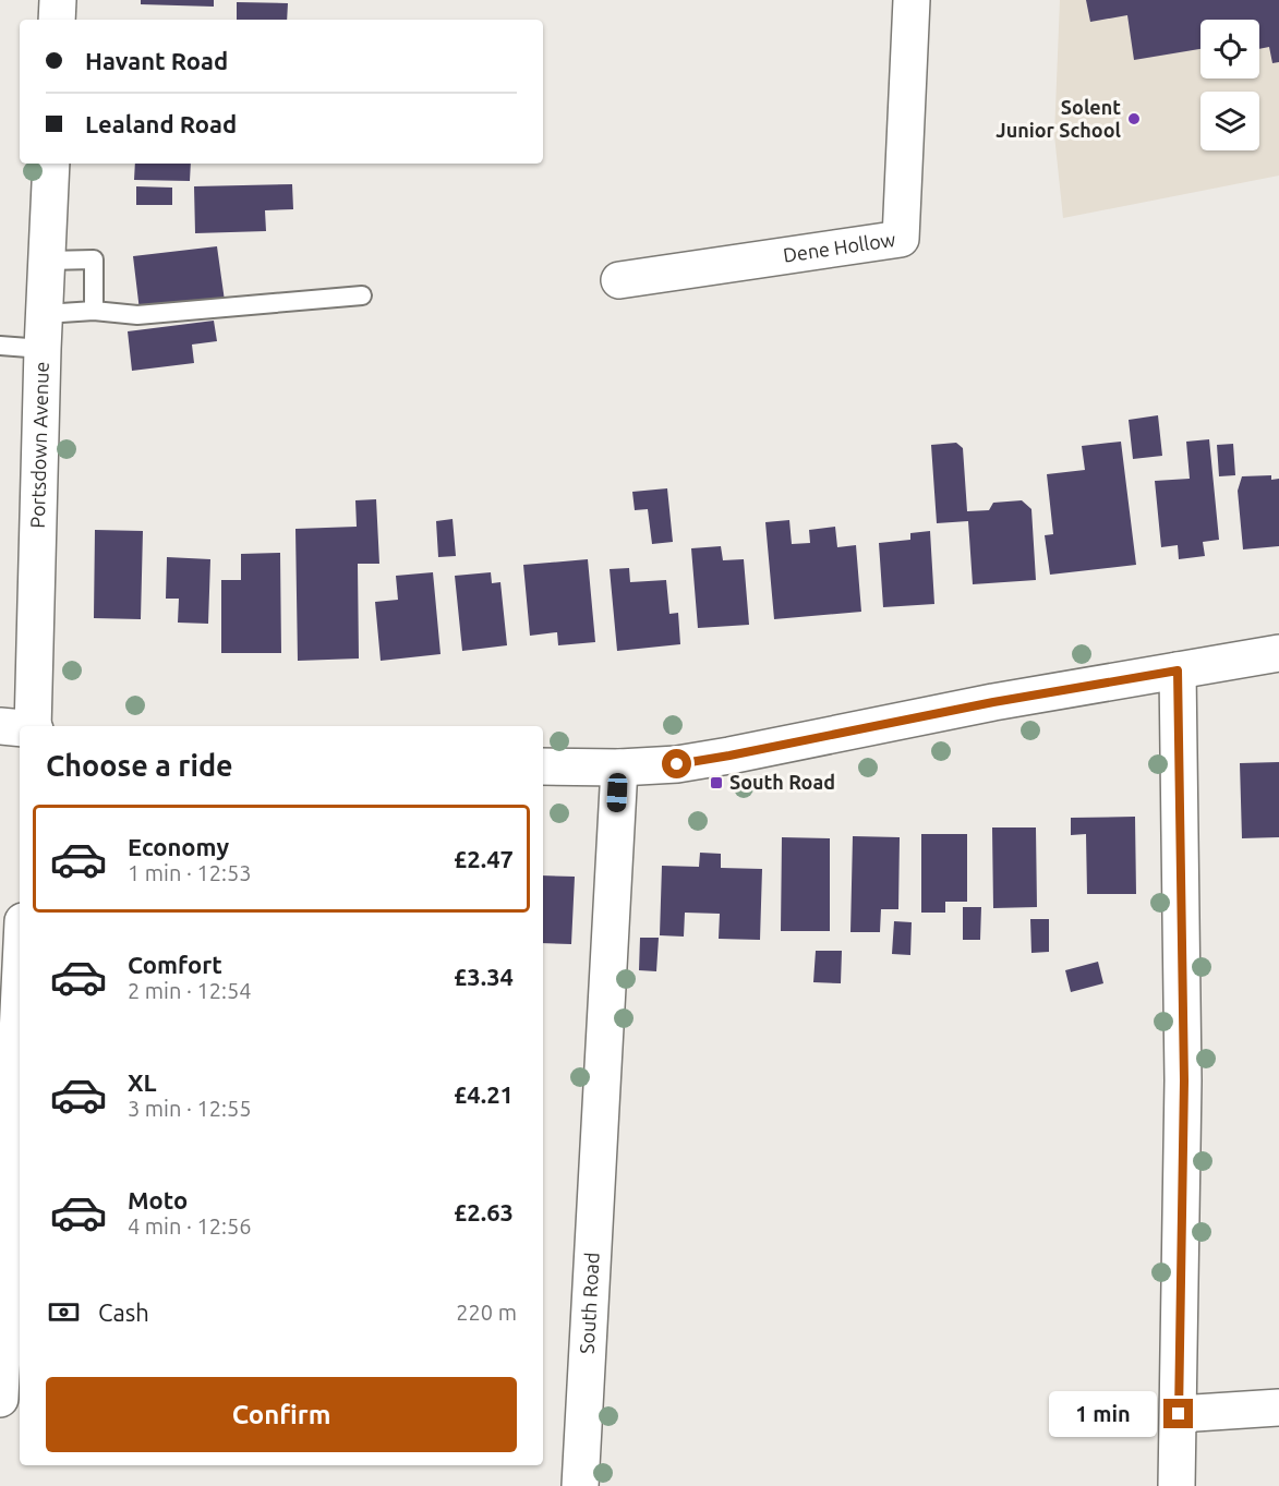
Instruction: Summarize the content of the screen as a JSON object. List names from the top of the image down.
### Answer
{
  "streets": {
    "street": ["Dene Hollow", "Portsdown Avenue", "South Road"]
  },
  "places": {
    "other": ["Solent Junior School"],
    "transit": ["South Road"]
  },
  "page": {
    "banner": ["Havant Road", "Lealand Road"],
    "heading": "Choose a ride",
    "list": [
      {
        "name": "Economy",
        "note": "1 min · 12:53",
        "value": "£2.47"
      },
      {
        "name": "Comfort",
        "note": "2 min · 12:54",
        "value": "£3.34"
      },
      {
        "name": "XL",
        "note": "3 min · 12:55",
        "value": "£4.21"
      },
      {
        "name": "Moto",
        "note": "4 min · 12:56",
        "value": "£2.63"
      }
    ],
    "pay": ["Cash", "220 m"],
    "buttons": "Confirm",
    "bubble": "1 min"
  }
}
